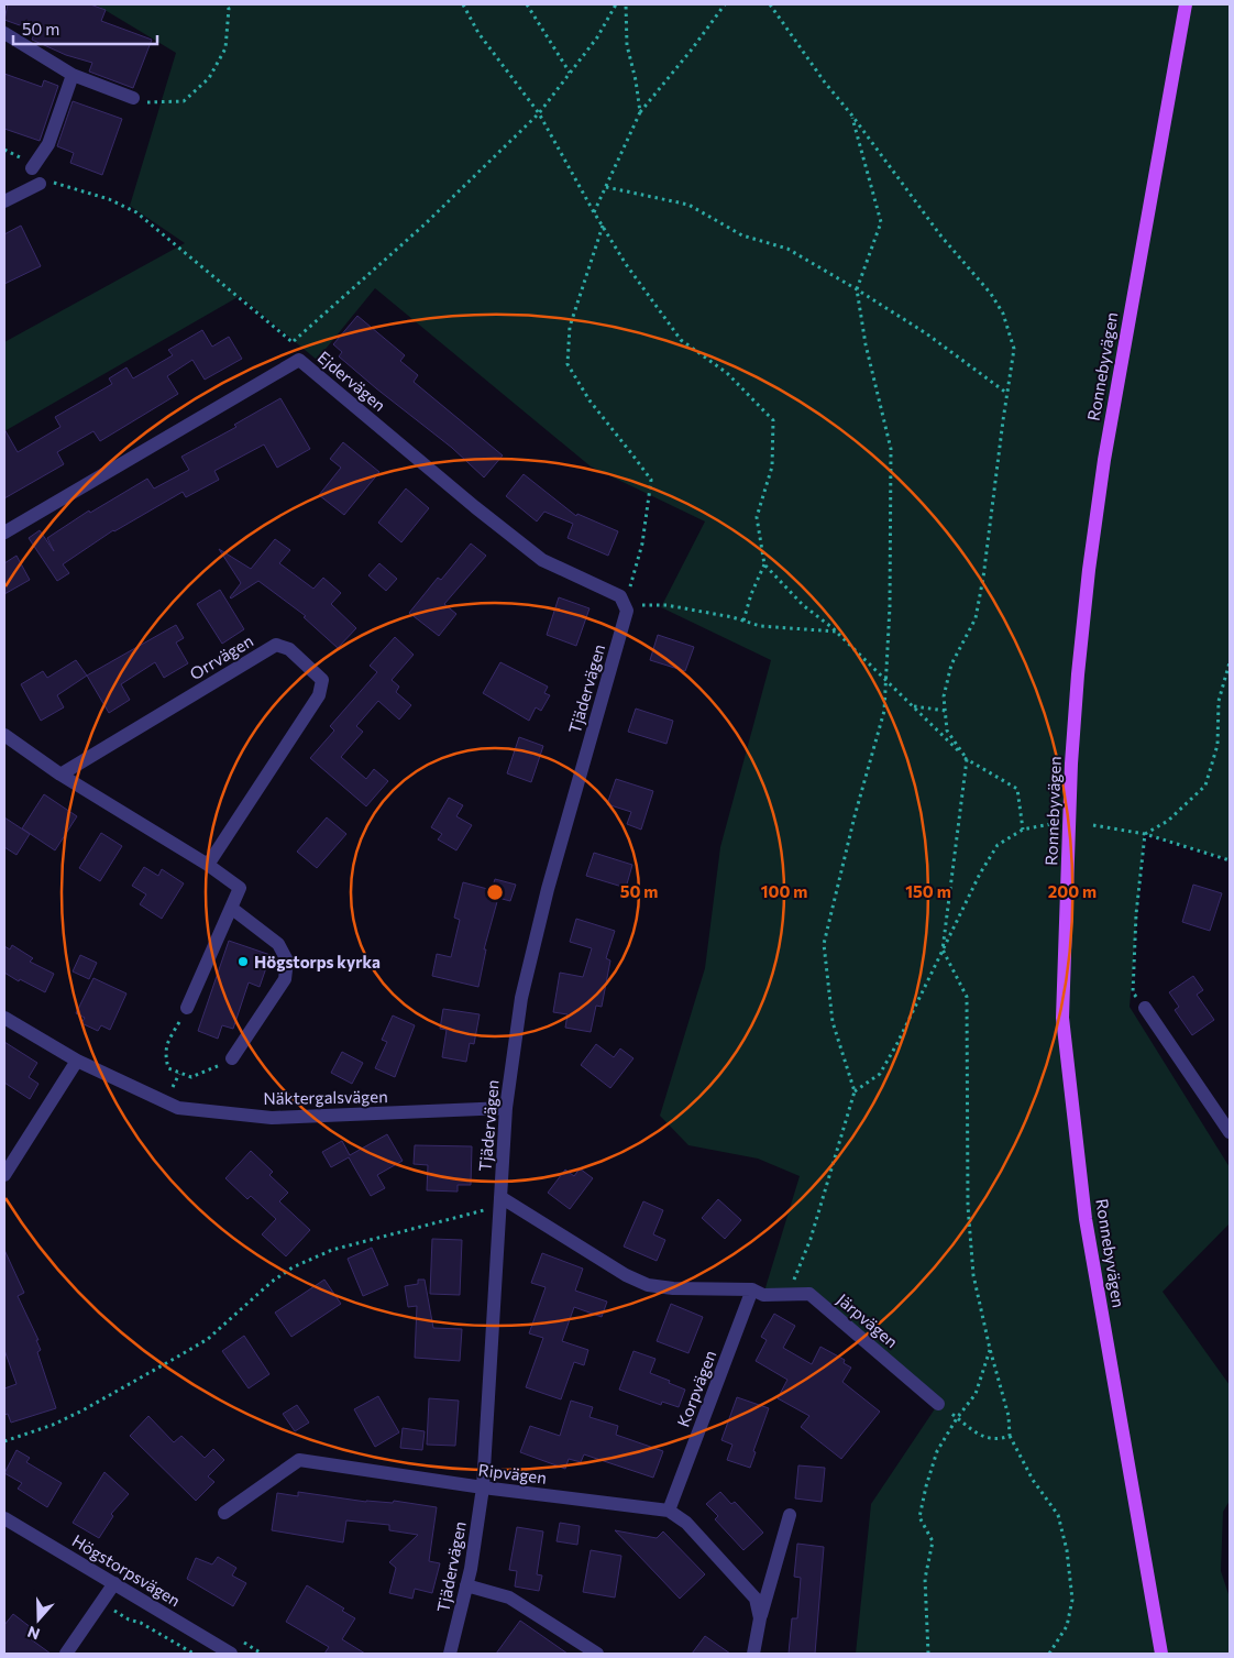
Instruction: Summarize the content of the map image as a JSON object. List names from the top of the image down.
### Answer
{
  "streets": {
    "main road": ["Ronnebyvägen"],
    "street": [
      "Ejdervägen",
      "Orrvägen",
      "Tjädervägen",
      "Näktergalsvägen",
      "Järpvägen",
      "Korpvägen",
      "Ripvägen",
      "Högstorpsvägen"
    ]
  },
  "crossings": [
    ["Ejdervägen", "Tjädervägen"],
    ["Tjädervägen", "Näktergalsvägen"],
    ["Tjädervägen", "Järpvägen"],
    ["Tjädervägen", "Ripvägen"],
    ["Järpvägen", "Korpvägen"],
    ["Korpvägen", "Ripvägen"]
  ],
  "places": ["Högstorps kyrka"],
  "scale_bar": "50 m",
  "north": "bottom",
  "rings": [
    "50 m",
    "100 m",
    "150 m",
    "200 m"
  ]
}
